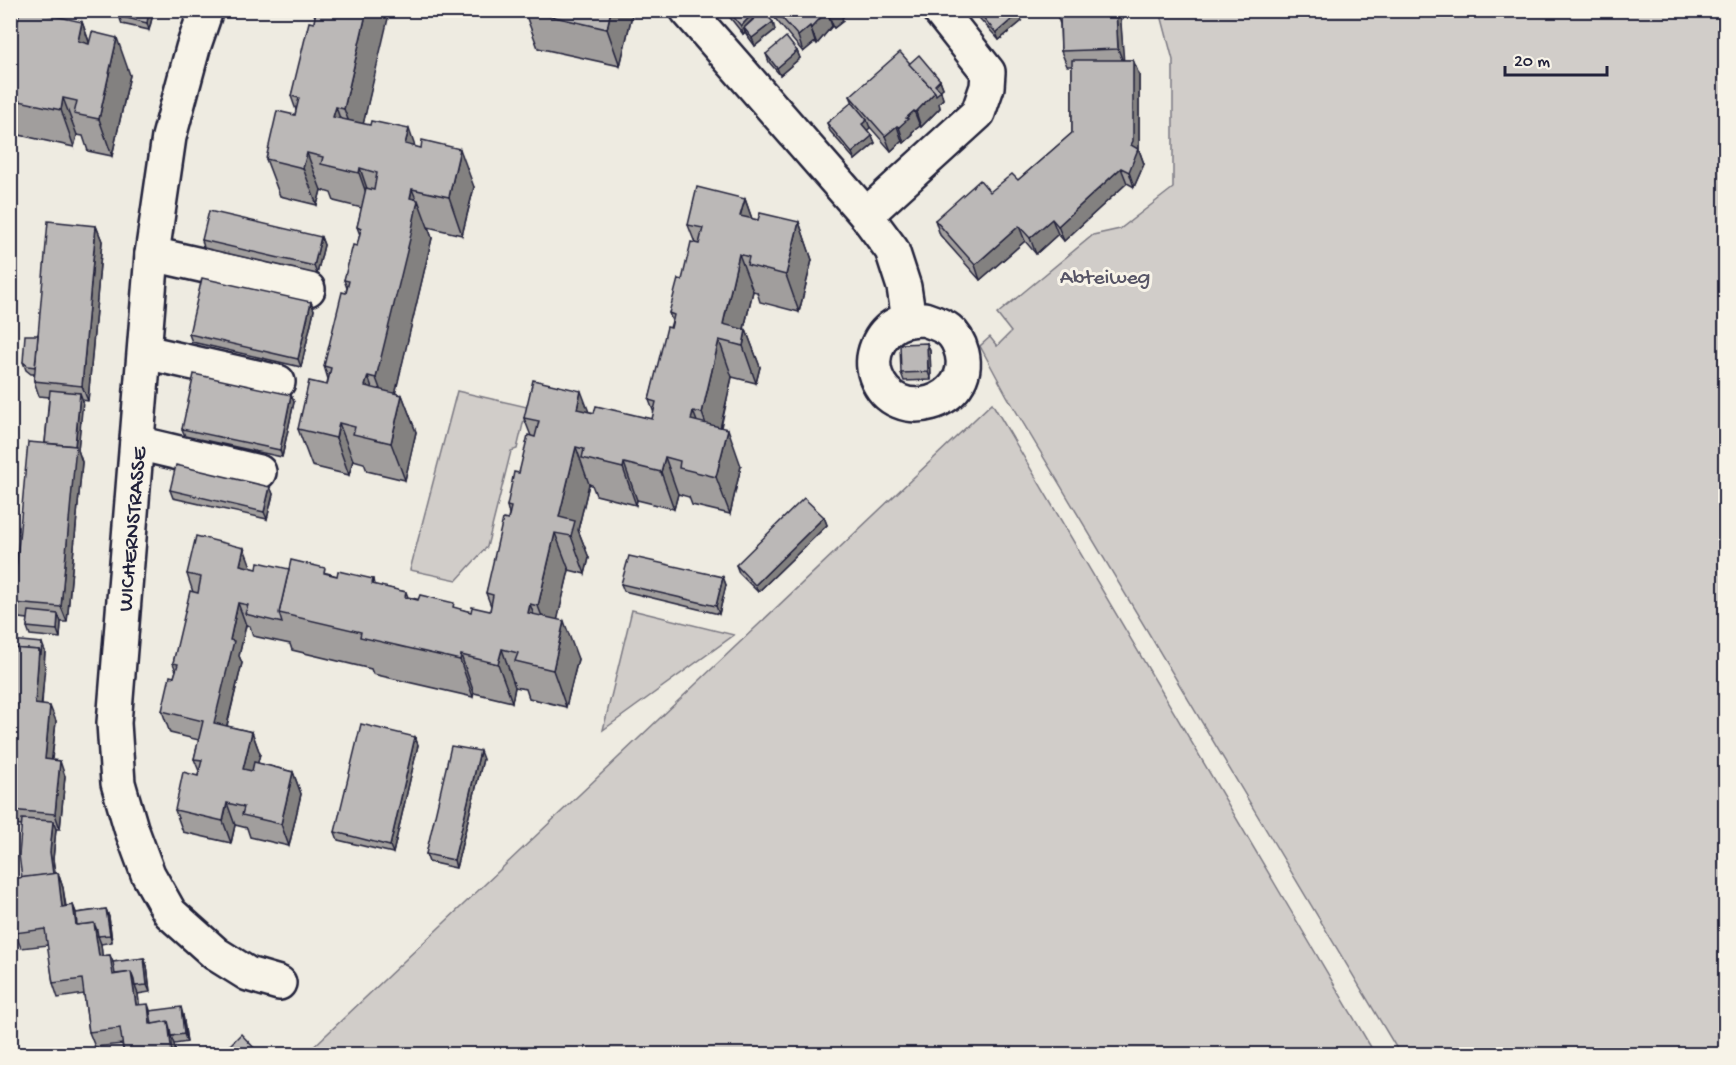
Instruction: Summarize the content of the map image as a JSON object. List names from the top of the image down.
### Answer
{
  "streets": {
    "street": ["WICHERNSTRASSE"]
  },
  "parks": ["Abteiweg"],
  "scale_bar": "20 m"
}
